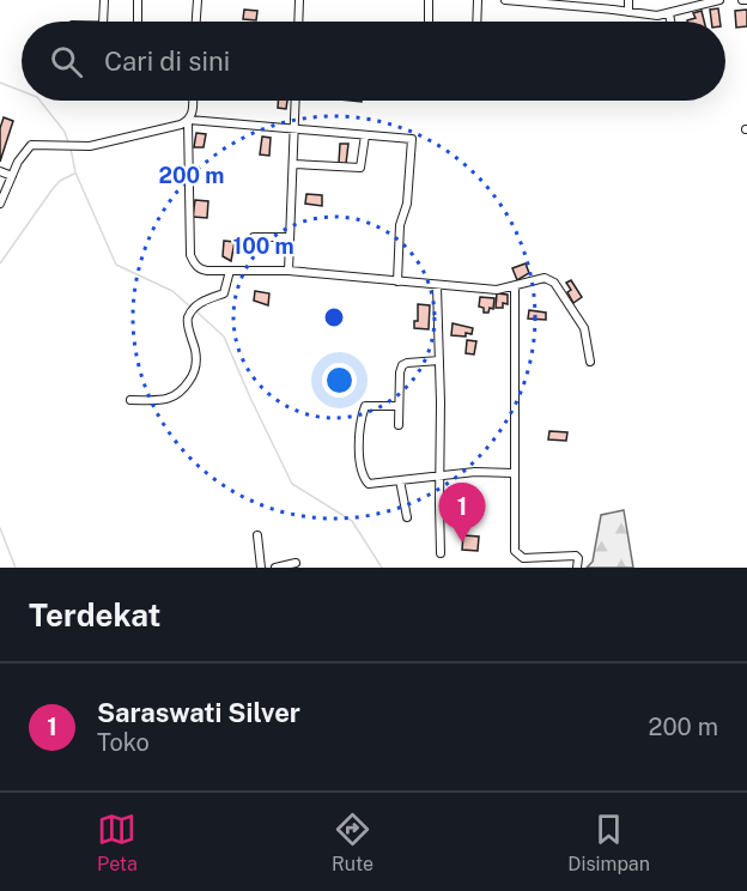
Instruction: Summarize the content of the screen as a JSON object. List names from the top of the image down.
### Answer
{
  "page": {
    "search": "Cari di sini",
    "pins": "1",
    "heading": "Terdekat",
    "list": [
      {
        "mark": "1",
        "name": "Saraswati Silver",
        "note": "Toko",
        "value": "200 m"
      }
    ],
    "nav": ["Peta", "Rute", "Disimpan"]
  },
  "rings": ["200 m", "100 m"]
}
